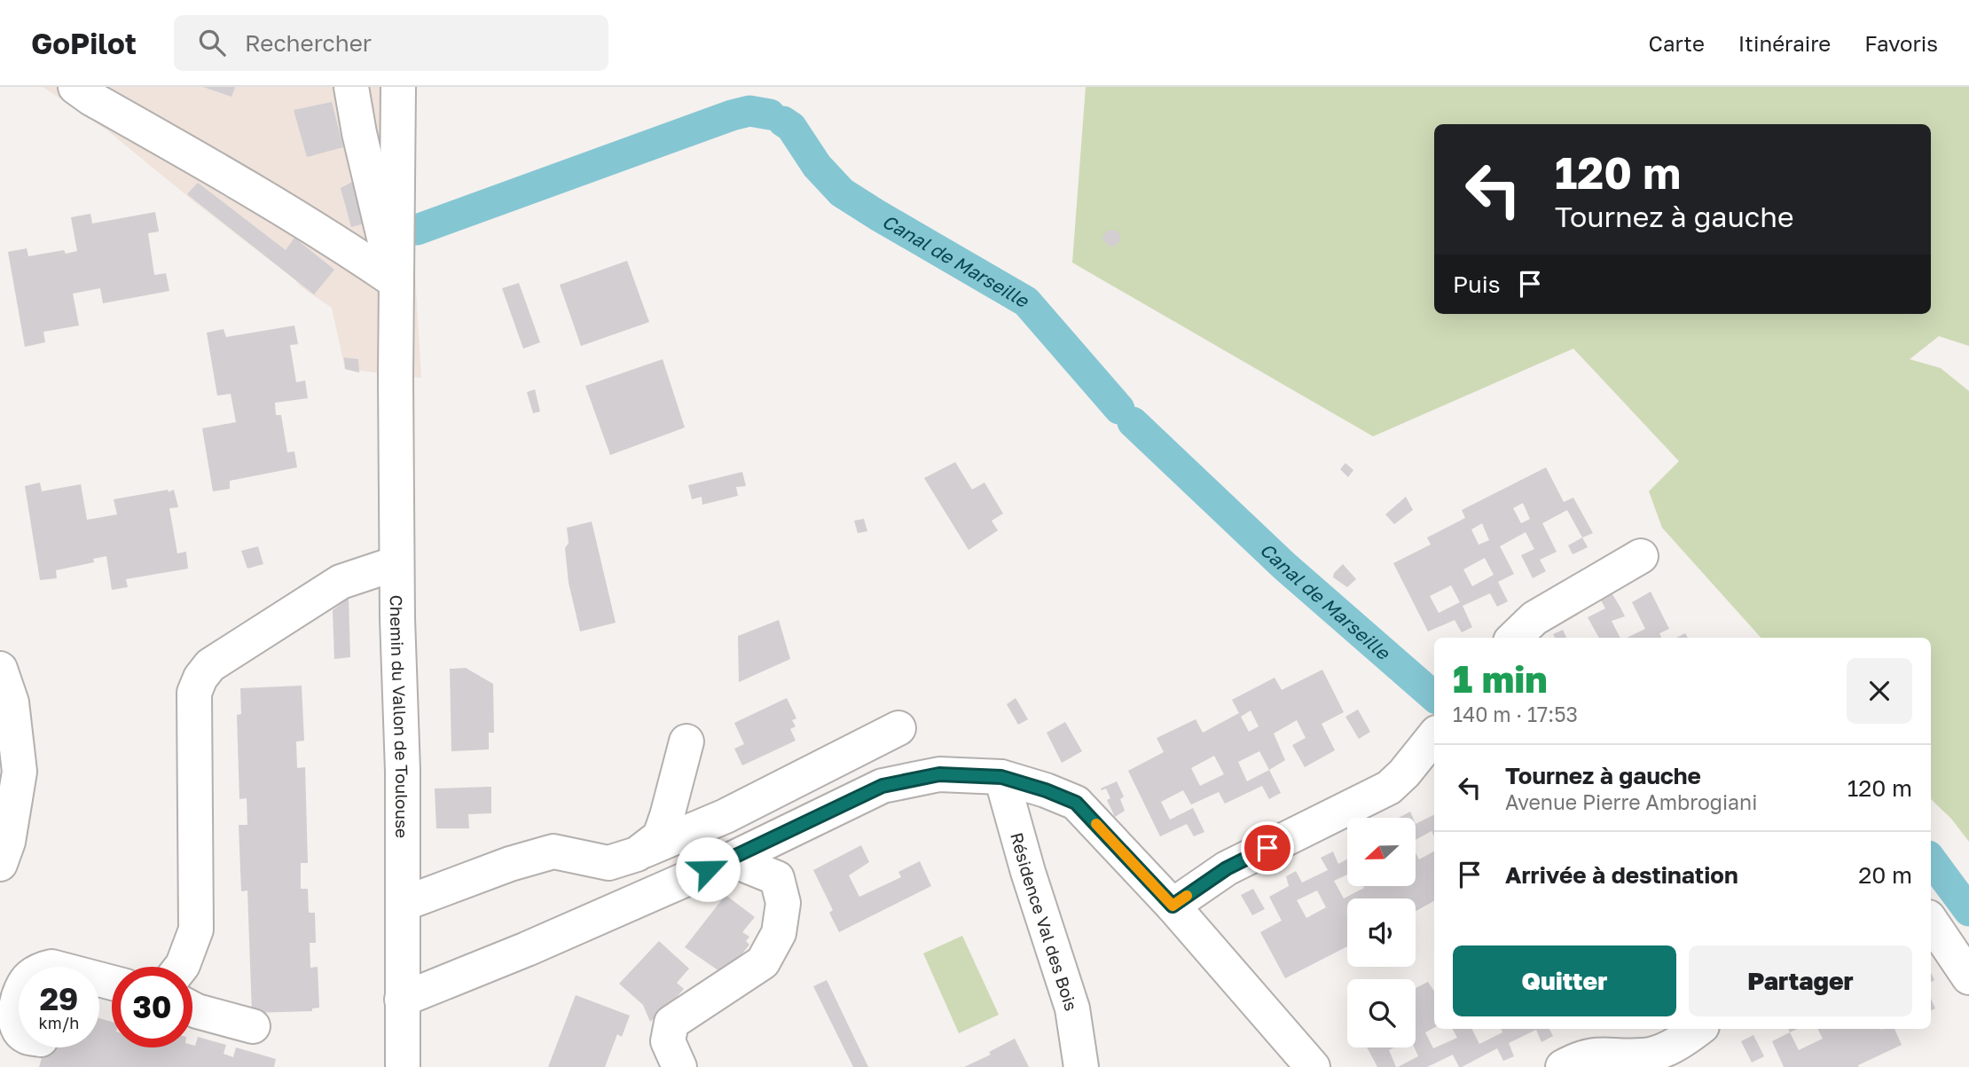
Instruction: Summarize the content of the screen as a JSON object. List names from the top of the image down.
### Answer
{
  "streets": {
    "street": ["Chemin du Vallon de Toulouse", "Résidence Val des Bois"]
  },
  "water": ["Canal de Marseille"],
  "north": "left",
  "page": {
    "header": "GoPilot",
    "search": "Rechercher",
    "nav": ["Carte", "Itinéraire", "Favoris"],
    "turn": ["120 m", "Tournez à gauche"],
    "then": "Puis",
    "heading": ["1 min", "140 m · 17:53"],
    "list": [
      {
        "name": "Tournez à gauche",
        "note": "Avenue Pierre Ambrogiani",
        "value": "120 m"
      },
      {
        "name": "Arrivée à destination",
        "value": "20 m"
      }
    ],
    "buttons": ["Quitter", "Partager"],
    "speed": "29 km/h",
    "limit": "30"
  }
}
